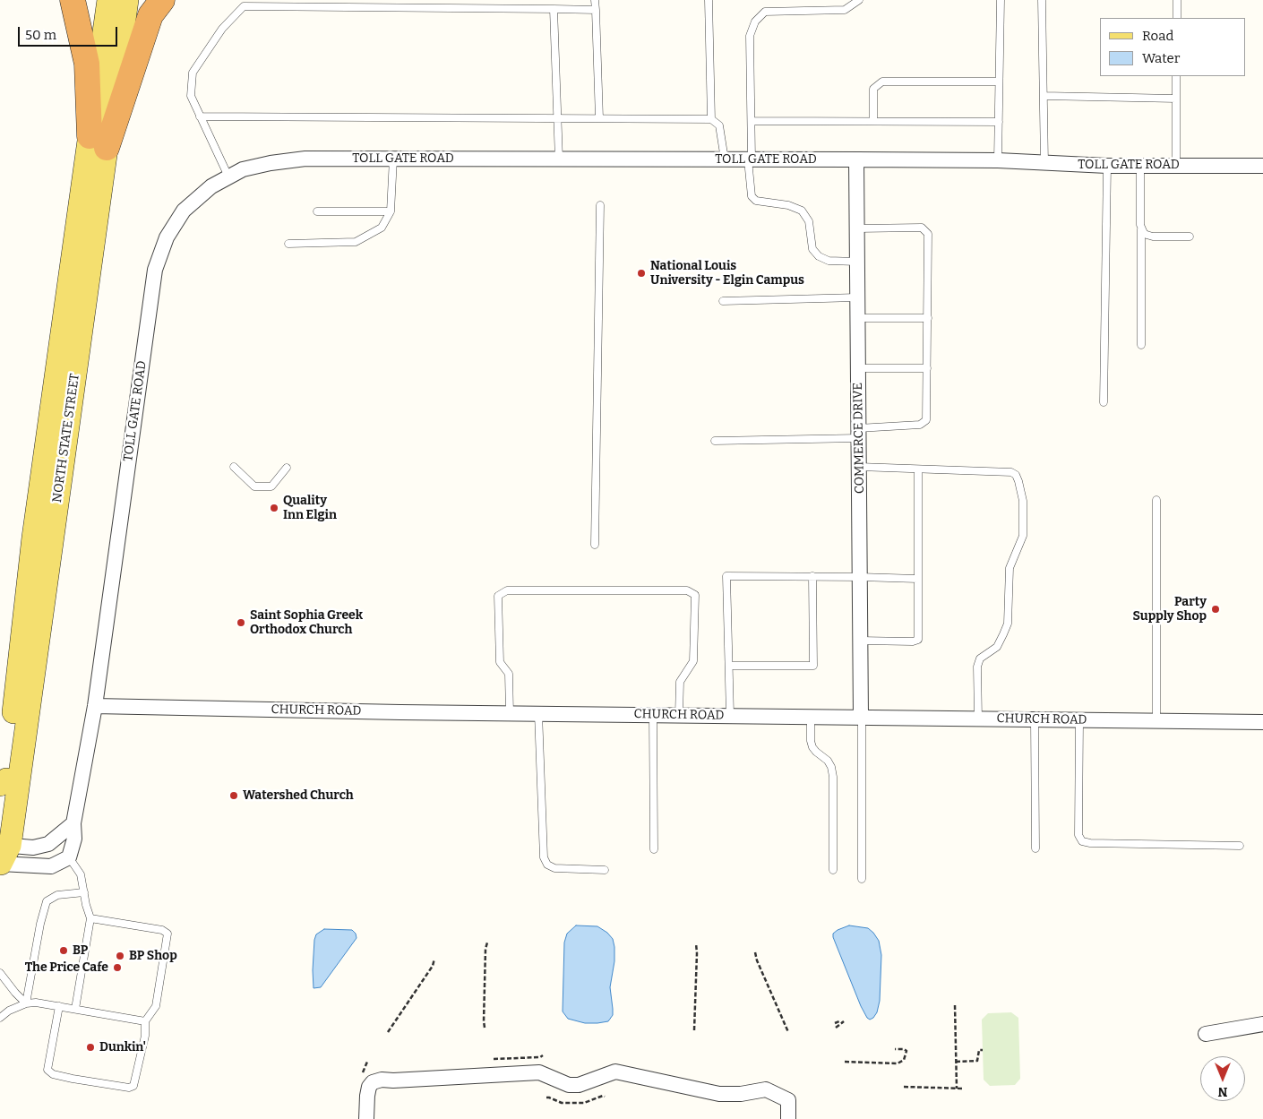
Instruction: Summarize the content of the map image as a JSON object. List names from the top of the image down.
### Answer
{
  "streets": {
    "main road": ["NORTH STATE STREET"],
    "street": ["TOLL GATE ROAD", "COMMERCE DRIVE", "CHURCH ROAD"]
  },
  "crossings": [
    ["TOLL GATE ROAD", "COMMERCE DRIVE"],
    ["TOLL GATE ROAD", "CHURCH ROAD"],
    ["COMMERCE DRIVE", "CHURCH ROAD"]
  ],
  "places": [
    "National Louis University - Elgin Campus",
    "Quality Inn Elgin",
    "Party Supply Shop",
    "Saint Sophia Greek Orthodox Church",
    "Watershed Church",
    "BP",
    "BP Shop",
    "The Price Cafe",
    "Dunkin'"
  ],
  "legend": ["Road", "Water"],
  "scale_bar": "50 m",
  "north": "bottom"
}
